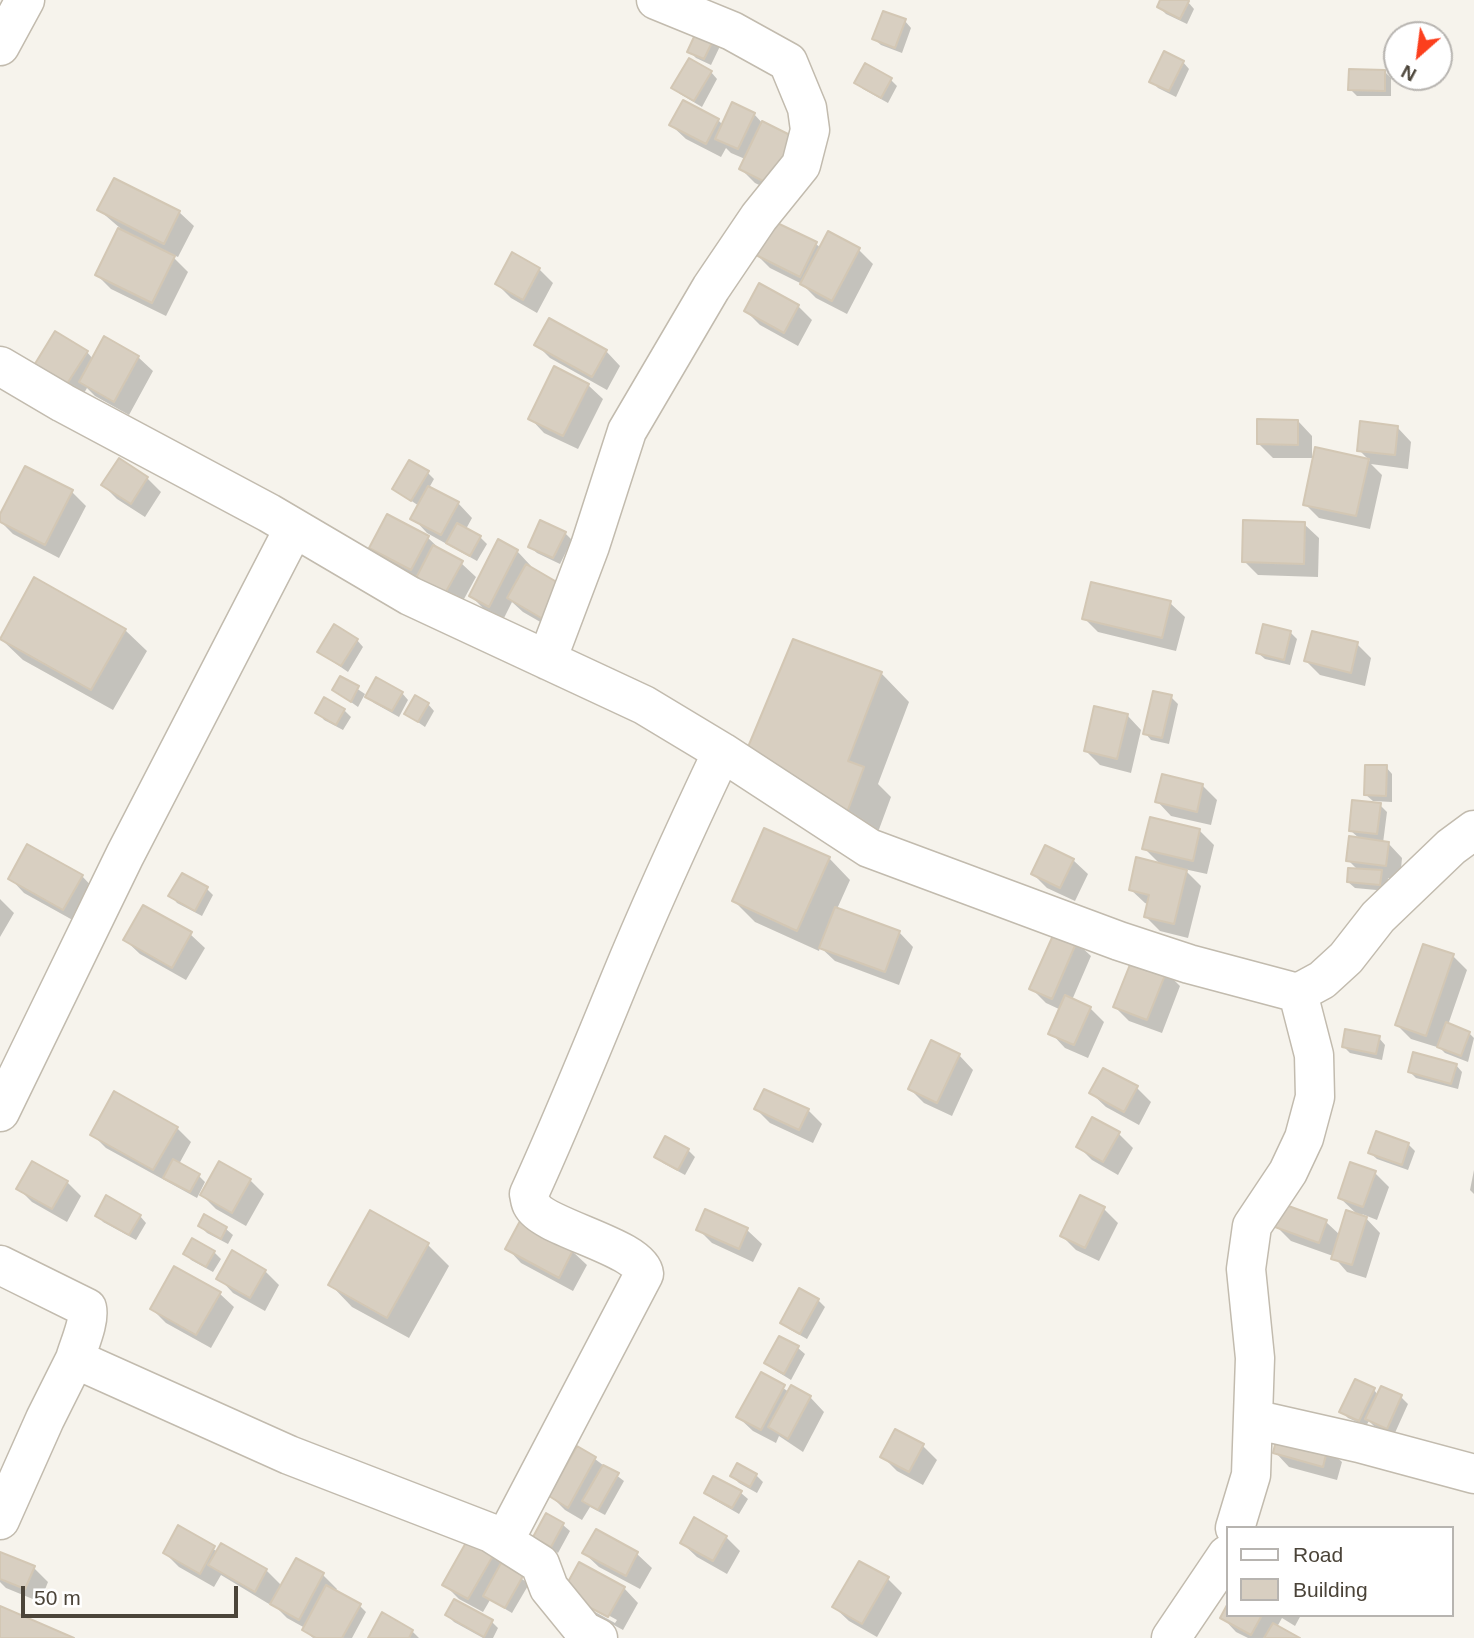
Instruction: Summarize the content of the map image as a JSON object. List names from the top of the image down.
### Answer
{
  "legend": ["Road", "Building"],
  "scale_bar": "50 m",
  "north": "bottom left"
}
